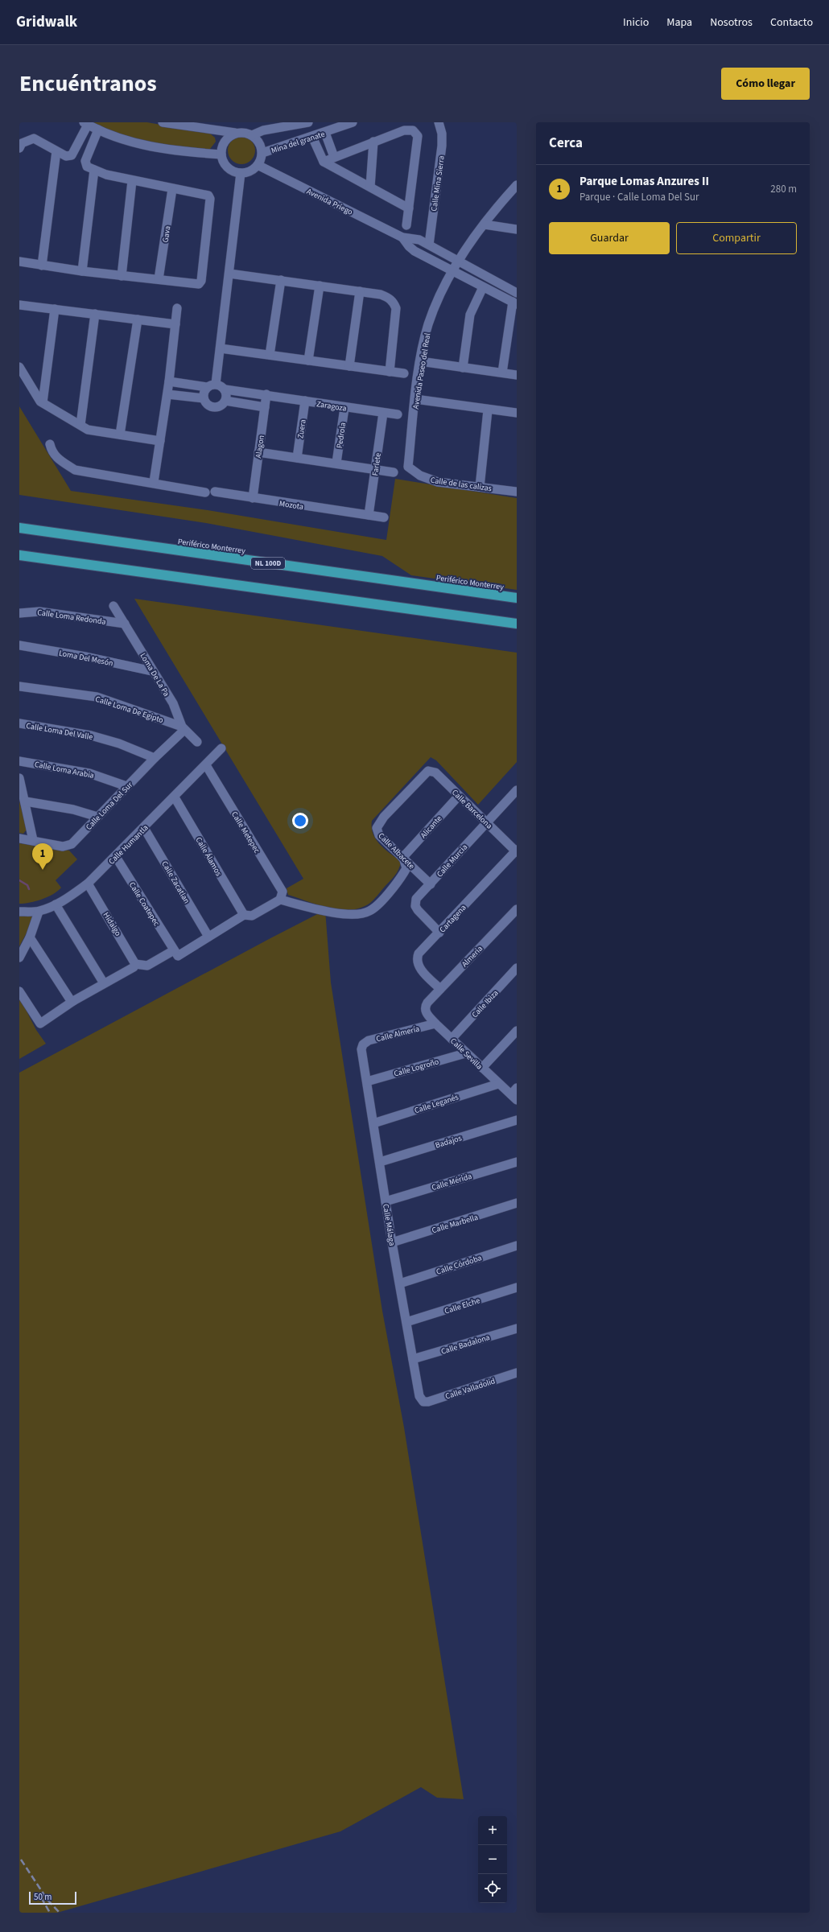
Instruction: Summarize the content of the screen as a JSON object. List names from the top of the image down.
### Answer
{
  "streets": {
    "highway": ["Periférico Monterrey", "NL 100D"],
    "street": [
      "Mina del granate",
      "Calle Mina Sierra",
      "Avenida Priego",
      "Gava",
      "Avenida Paseo del Real",
      "Zaragoza",
      "Zuera",
      "Pedrola",
      "Alagon",
      "Farlete",
      "Calle de las calizas",
      "Mozota",
      "Calle Loma Redonda",
      "Loma Del Mesón",
      "Loma De La Pa",
      "Calle Loma De Egipto",
      "Calle Loma Del Valle",
      "Calle Loma Arabia",
      "Calle Loma Del Sur",
      "Calle Barcelona",
      "Alicante",
      "Calle Metepec",
      "Calle Humantla",
      "Calle Albacete",
      "Calle Álamos",
      "Calle Murcia",
      "Calle Zacatlan",
      "Calle Coatepec",
      "Cartagena",
      "Hidalgo",
      "Almeria",
      "Calle Ibiza",
      "Calle Almería",
      "Calle Sevilla",
      "Calle Logroño",
      "Calle Leganés",
      "Badajos",
      "Calle Mérida",
      "Calle Marbella",
      "Calle Málaga",
      "Calle Córdoba",
      "Calle Elche",
      "Calle Badalona",
      "Calle Valladolid"
    ]
  },
  "crossings": [
    ["Mina del granate", "Avenida Priego"],
    ["Calle Mina Sierra", "Avenida Priego"],
    ["Avenida Priego", "Avenida Paseo del Real"],
    ["Avenida Paseo del Real", "Calle de las calizas"],
    ["Zaragoza", "Zuera"],
    ["Zaragoza", "Pedrola"],
    ["Zaragoza", "Alagon"],
    ["Zaragoza", "Farlete"],
    ["Alagon", "Mozota"],
    ["Farlete", "Mozota"],
    ["Calle Loma Redonda", "Loma De La Pa"],
    ["Loma Del Mesón", "Loma De La Pa"],
    ["Loma De La Pa", "Calle Loma De Egipto"],
    ["Loma De La Pa", "Calle Loma Del Sur"],
    ["Calle Loma De Egipto", "Calle Loma Del Sur"],
    ["Calle Loma Del Valle", "Calle Loma Del Sur"],
    ["Calle Loma Arabia", "Calle Loma Del Sur"],
    ["Calle Barcelona", "Alicante"],
    ["Calle Barcelona", "Calle Albacete"],
    ["Calle Barcelona", "Calle Murcia"],
    ["Calle Barcelona", "Cartagena"],
    ["Alicante", "Calle Albacete"],
    ["Calle Metepec", "Calle Humantla"],
    ["Calle Humantla", "Calle Álamos"],
    ["Calle Humantla", "Calle Zacatlan"],
    ["Calle Humantla", "Calle Coatepec"],
    ["Calle Humantla", "Hidalgo"],
    ["Calle Albacete", "Calle Murcia"],
    ["Calle Murcia", "Cartagena"],
    ["Cartagena", "Almeria"],
    ["Almeria", "Calle Sevilla"],
    ["Calle Ibiza", "Calle Sevilla"],
    ["Calle Almería", "Calle Sevilla"],
    ["Calle Almería", "Calle Málaga"],
    ["Calle Sevilla", "Calle Logroño"],
    ["Calle Sevilla", "Calle Leganés"],
    ["Calle Logroño", "Calle Málaga"],
    ["Calle Leganés", "Calle Málaga"],
    ["Badajos", "Calle Málaga"],
    ["Calle Mérida", "Calle Málaga"],
    ["Calle Marbella", "Calle Málaga"],
    ["Calle Málaga", "Calle Córdoba"],
    ["Calle Málaga", "Calle Elche"],
    ["Calle Málaga", "Calle Badalona"],
    ["Calle Málaga", "Calle Valladolid"]
  ],
  "scale_bar": "50 m",
  "page": {
    "header": "Gridwalk",
    "nav": [
      "Inicio",
      "Mapa",
      "Nosotros",
      "Contacto"
    ],
    "title": "Encuéntranos",
    "buttons": [
      "Cómo llegar",
      ["Guardar", "Compartir"]
    ],
    "heading": "Cerca",
    "list": [
      {
        "mark": "1",
        "name": "Parque Lomas Anzures II",
        "note": "Parque · Calle Loma Del Sur",
        "value": "280 m"
      }
    ],
    "pins": "1",
    "map_buttons": ["+", "−"],
    "scale": "50 m"
  }
}
